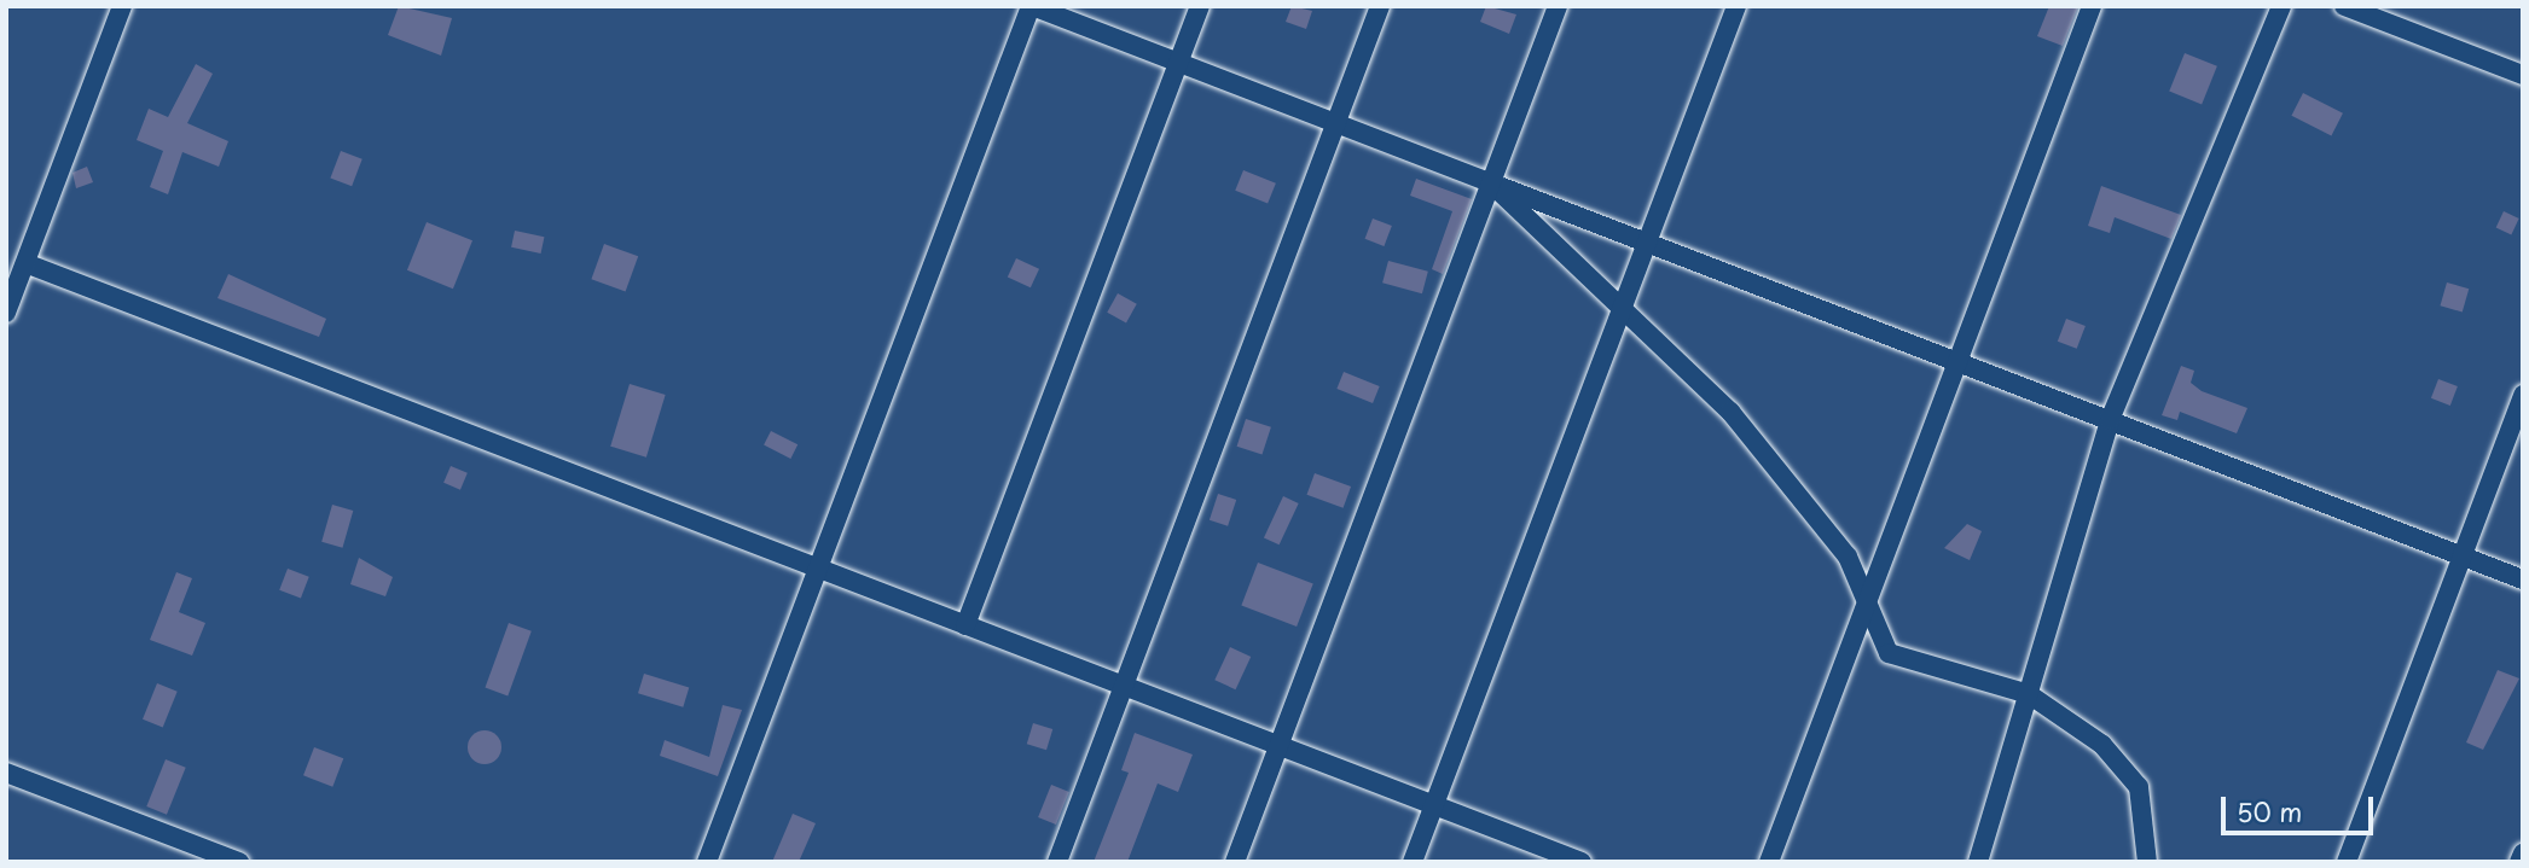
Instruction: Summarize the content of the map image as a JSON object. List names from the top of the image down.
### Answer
{
  "scale_bar": "50 m"
}
